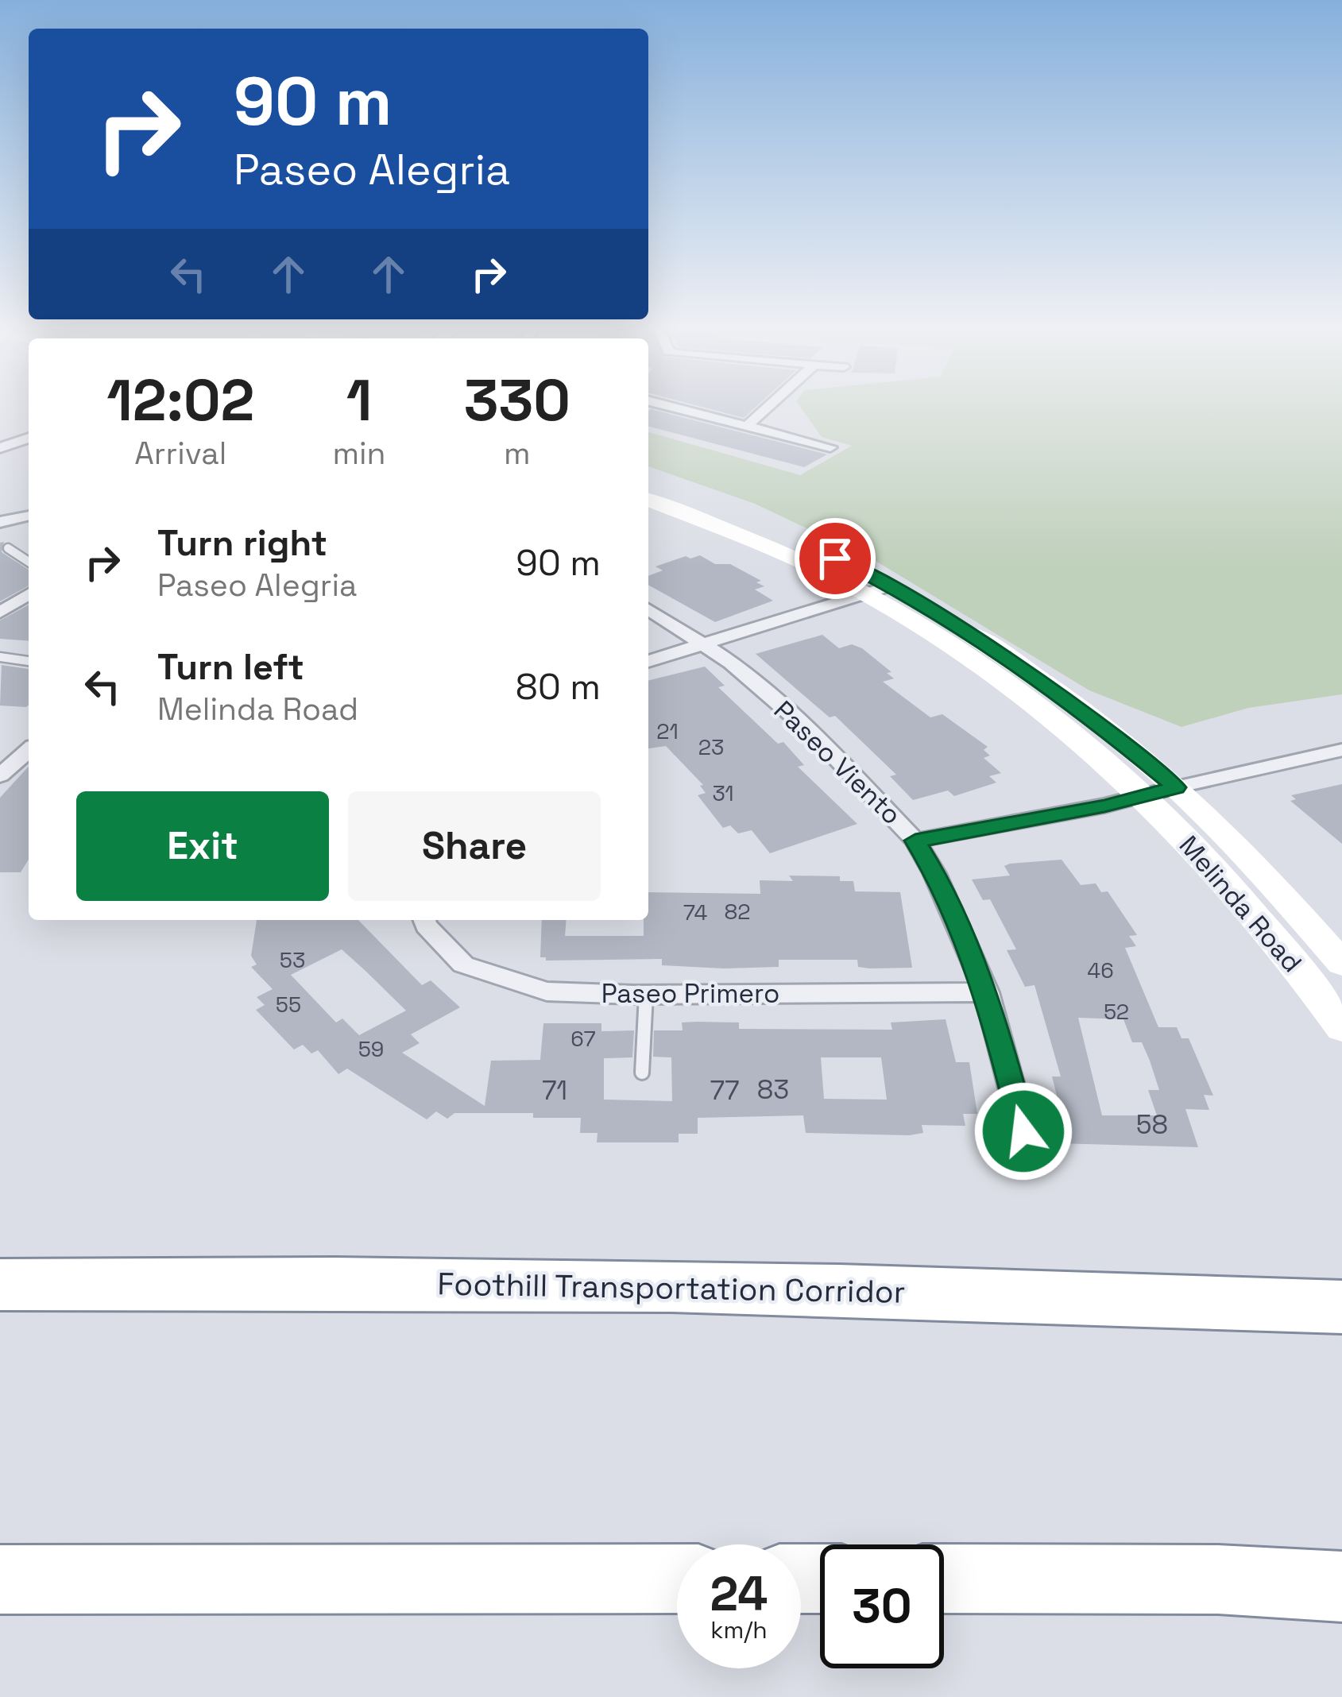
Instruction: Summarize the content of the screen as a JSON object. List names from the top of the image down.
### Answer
{
  "streets": {
    "highway": ["Foothill Transportation Corridor"],
    "main road": ["Melinda Road"],
    "street": ["Paseo Viento", "Paseo Primero"]
  },
  "crossings": [
    ["Paseo Viento", "Paseo Primero"]
  ],
  "house_numbers": [
    "21",
    "23",
    "31",
    "82",
    "74",
    "53",
    "46",
    "55",
    "52",
    "67",
    "59",
    "83",
    "71",
    "77",
    "58"
  ],
  "page": {
    "turn": ["90 m", "Paseo Alegria"],
    "eta": [
      "12:02",
      "Arrival",
      "1",
      "min",
      "330",
      "m"
    ],
    "list": [
      {
        "name": "Turn right",
        "note": "Paseo Alegria",
        "value": "90 m"
      },
      {
        "name": "Turn left",
        "note": "Melinda Road",
        "value": "80 m"
      }
    ],
    "buttons": ["Exit", "Share"],
    "speed": "24 km/h",
    "limit": "30"
  }
}
